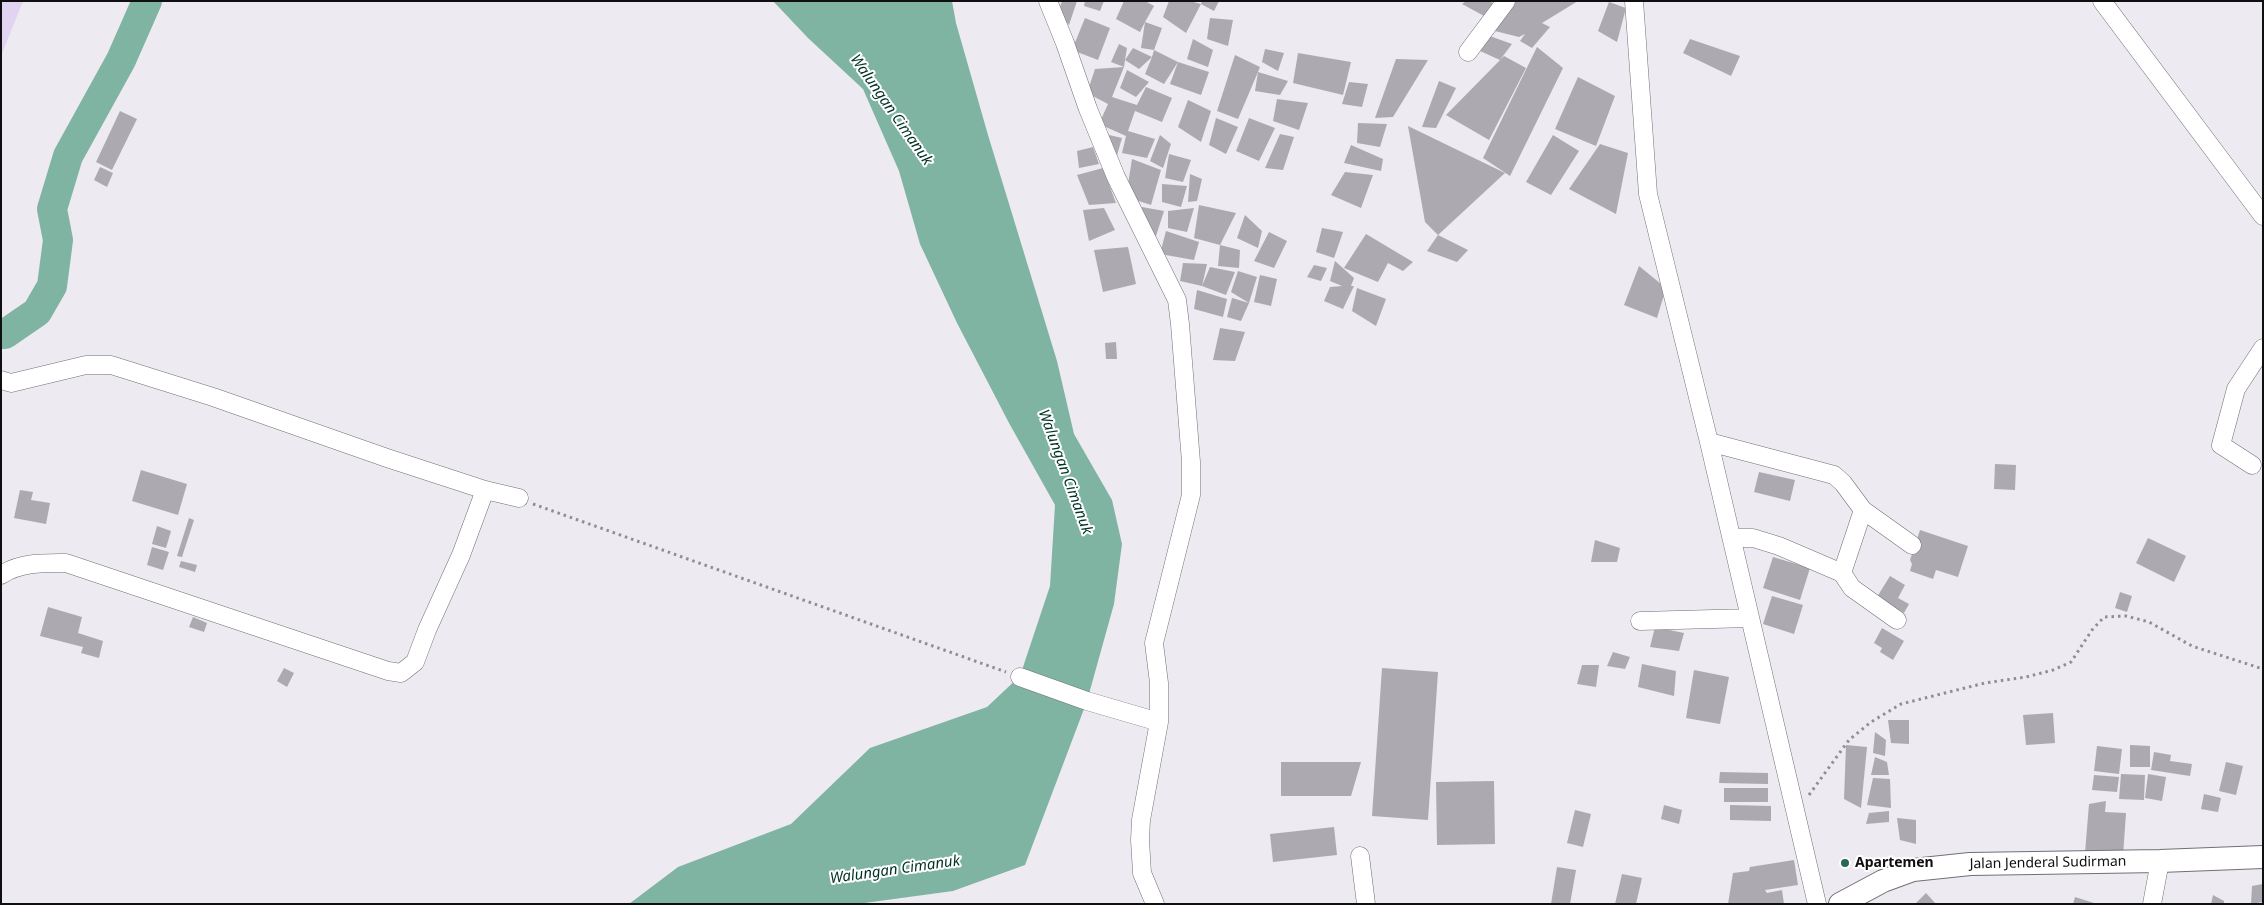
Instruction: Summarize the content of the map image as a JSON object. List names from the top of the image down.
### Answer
{
  "streets": {
    "main road": ["Jalan Jenderal Sudirman"]
  },
  "water": ["Walungan Cimanuk"],
  "places": ["Apartemen"]
}
